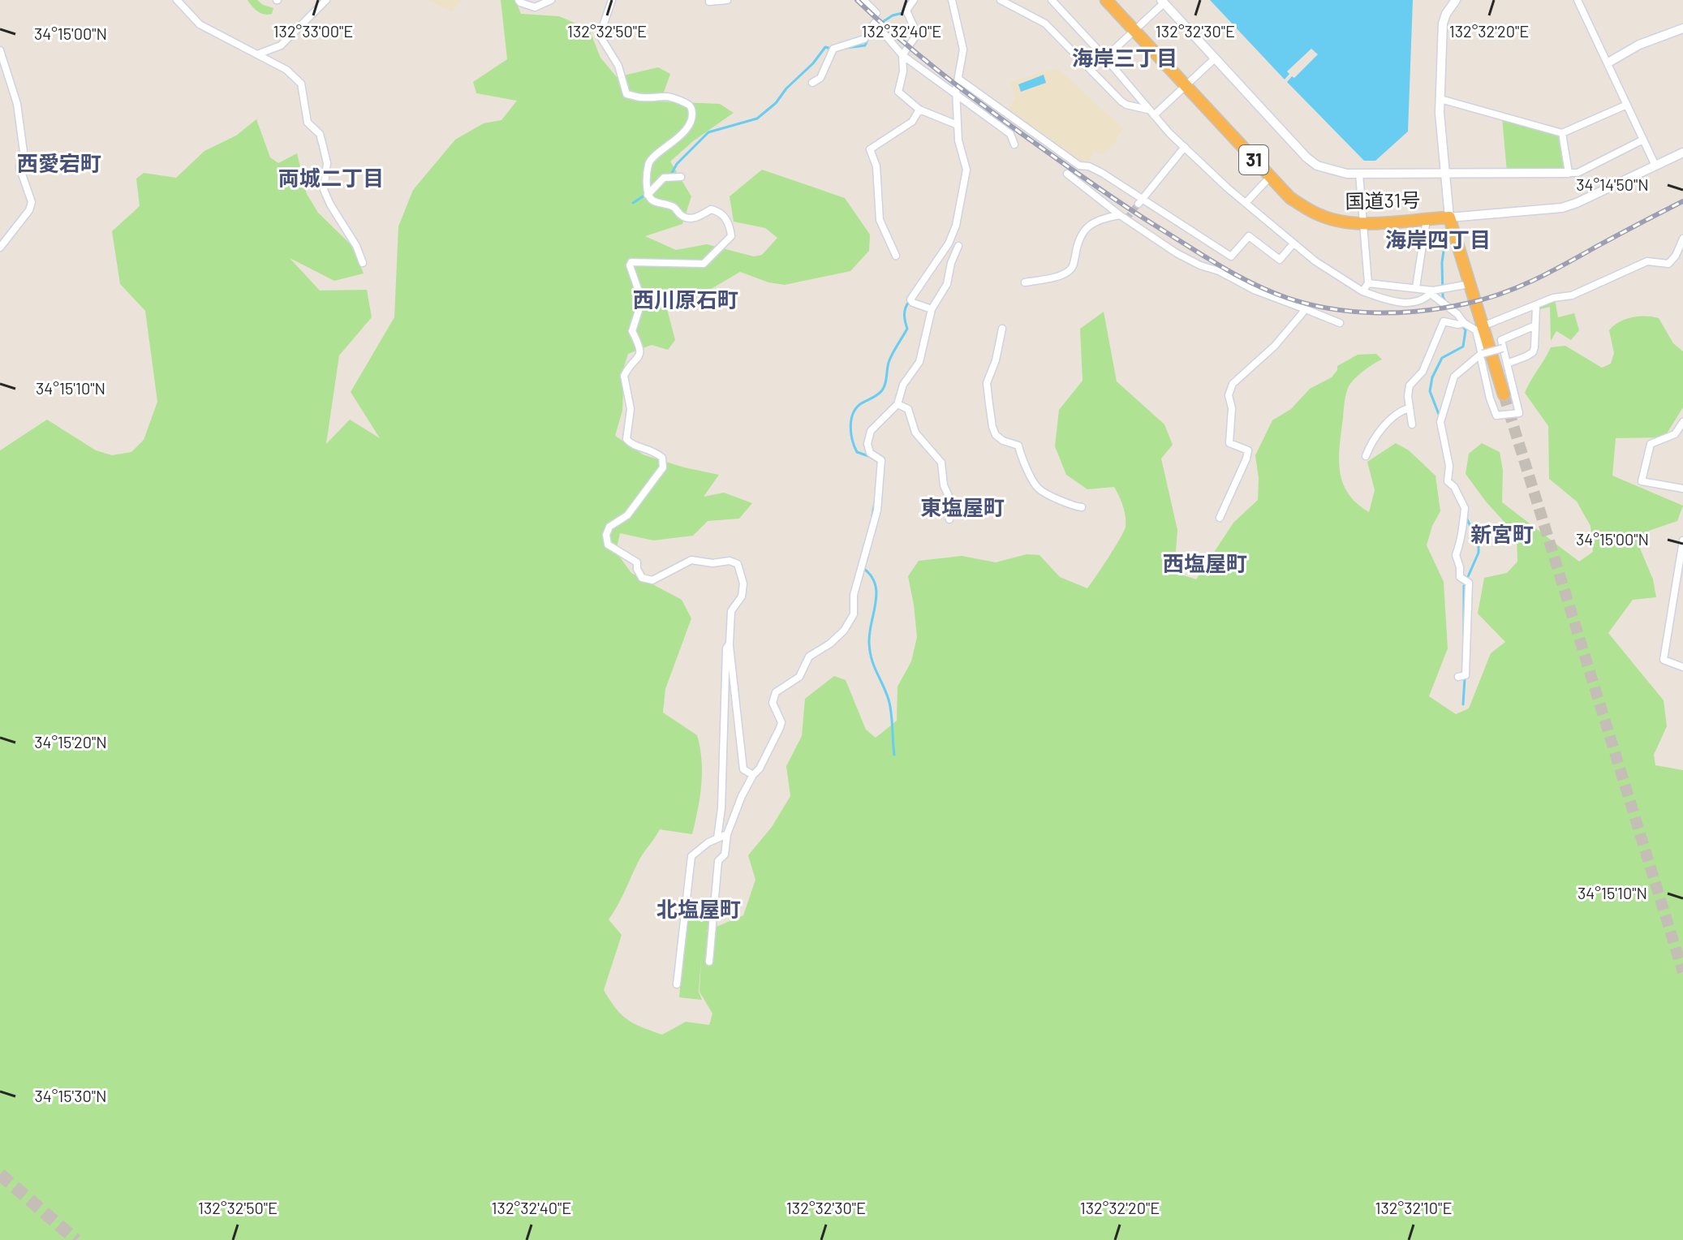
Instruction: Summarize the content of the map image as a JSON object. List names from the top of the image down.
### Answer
{
  "streets": {
    "highway": ["31", "国道31号"]
  },
  "districts": [
    "海岸三丁目",
    "西愛宕町",
    "両城二丁目",
    "海岸四丁目",
    "西川原石町",
    "東塩屋町",
    "新宮町",
    "西塩屋町",
    "北塩屋町"
  ],
  "coordinates": [
    "132°33'00\"E",
    "132°32'50\"E",
    "132°32'40\"E",
    "132°32'30\"E",
    "132°32'20\"E",
    "34°15'00\"N",
    "34°14'50\"N",
    "34°15'10\"N",
    "34°15'20\"N",
    "34°15'30\"N",
    "132°32'10\"E"
  ]
}
